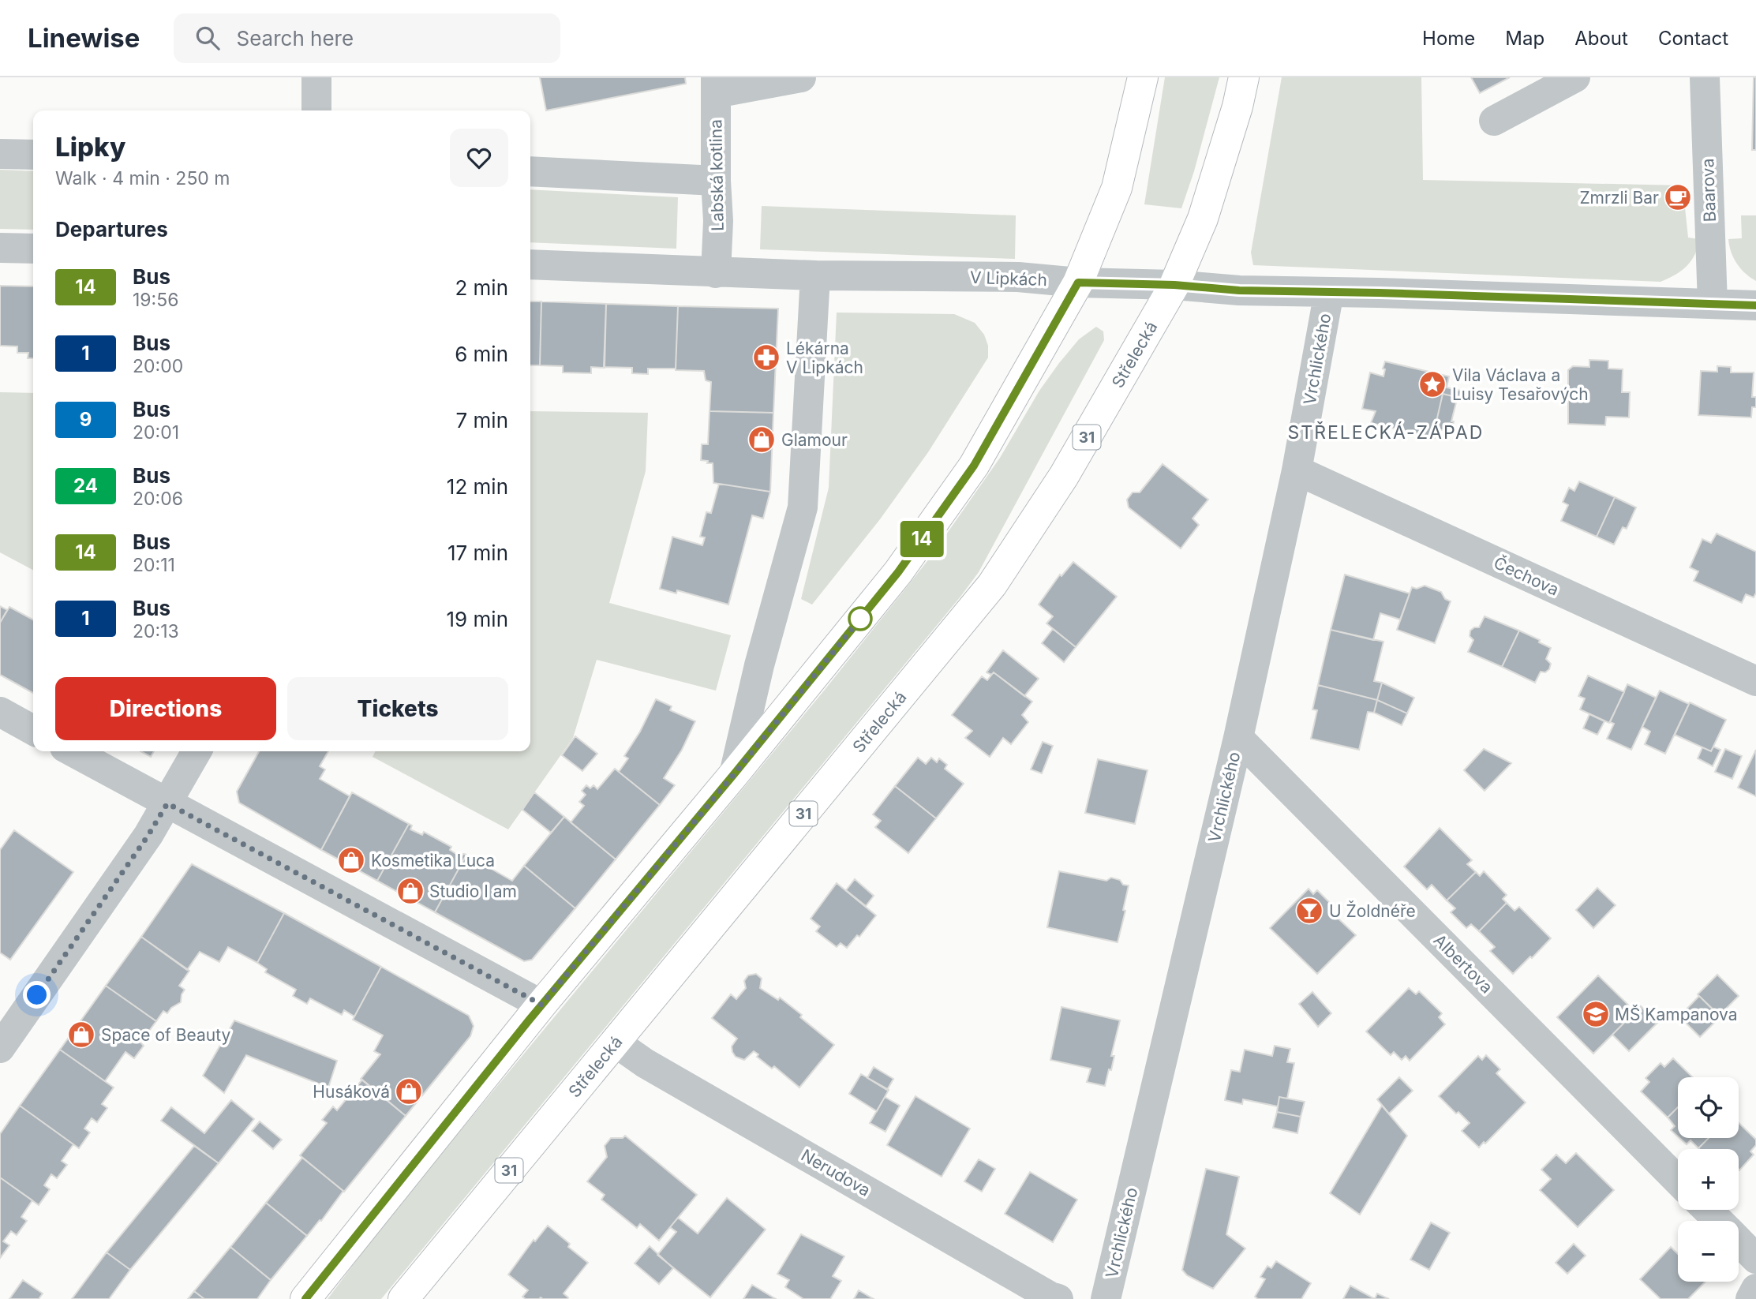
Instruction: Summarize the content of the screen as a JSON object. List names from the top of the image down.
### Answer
{
  "streets": {
    "main road": ["Střelecká", "31"],
    "street": [
      "Labská kotlina",
      "Baarova",
      "V Lipkách",
      "Vrchlického",
      "Čechova",
      "Albertova",
      "Nerudova"
    ]
  },
  "crossings": [
    ["Labská kotlina", "V Lipkách"],
    ["Baarova", "V Lipkách"],
    ["V Lipkách", "Střelecká"],
    ["V Lipkách", "Vrchlického"],
    ["Střelecká", "Nerudova"],
    ["Vrchlického", "Čechova"],
    ["Vrchlického", "Albertova"]
  ],
  "districts": ["STŘELECKÁ-ZÁPAD"],
  "places": {
    "cafe": ["Zmrzli Bar"],
    "pharmacy": ["Lékárna V Lipkách"],
    "place": ["Vila Václava a Luisy Tesařových"],
    "shop": [
      "Glamour",
      "Kosmetika Luca",
      "Studio I am",
      "Space of Beauty",
      "Husáková"
    ],
    "bar": ["U Žoldnéře"],
    "school or university": ["MŠ Kampanova"]
  },
  "lines": ["bus line 14"],
  "page": {
    "header": "Linewise",
    "search": "Search here",
    "nav": [
      "Home",
      "Map",
      "About",
      "Contact"
    ],
    "on_map": "14",
    "heading": [
      ["Lipky", "Walk · 4 min · 250 m"],
      "Departures"
    ],
    "list": [
      {
        "mark": "14",
        "name": "Bus",
        "note": "19:56",
        "value": "2 min"
      },
      {
        "mark": "1",
        "name": "Bus",
        "note": "20:00",
        "value": "6 min"
      },
      {
        "mark": "9",
        "name": "Bus",
        "note": "20:01",
        "value": "7 min"
      },
      {
        "mark": "24",
        "name": "Bus",
        "note": "20:06",
        "value": "12 min"
      },
      {
        "mark": "14",
        "name": "Bus",
        "note": "20:11",
        "value": "17 min"
      },
      {
        "mark": "1",
        "name": "Bus",
        "note": "20:13",
        "value": "19 min"
      }
    ],
    "buttons": ["Directions", "Tickets"],
    "map_buttons": ["+", "−"]
  }
}
